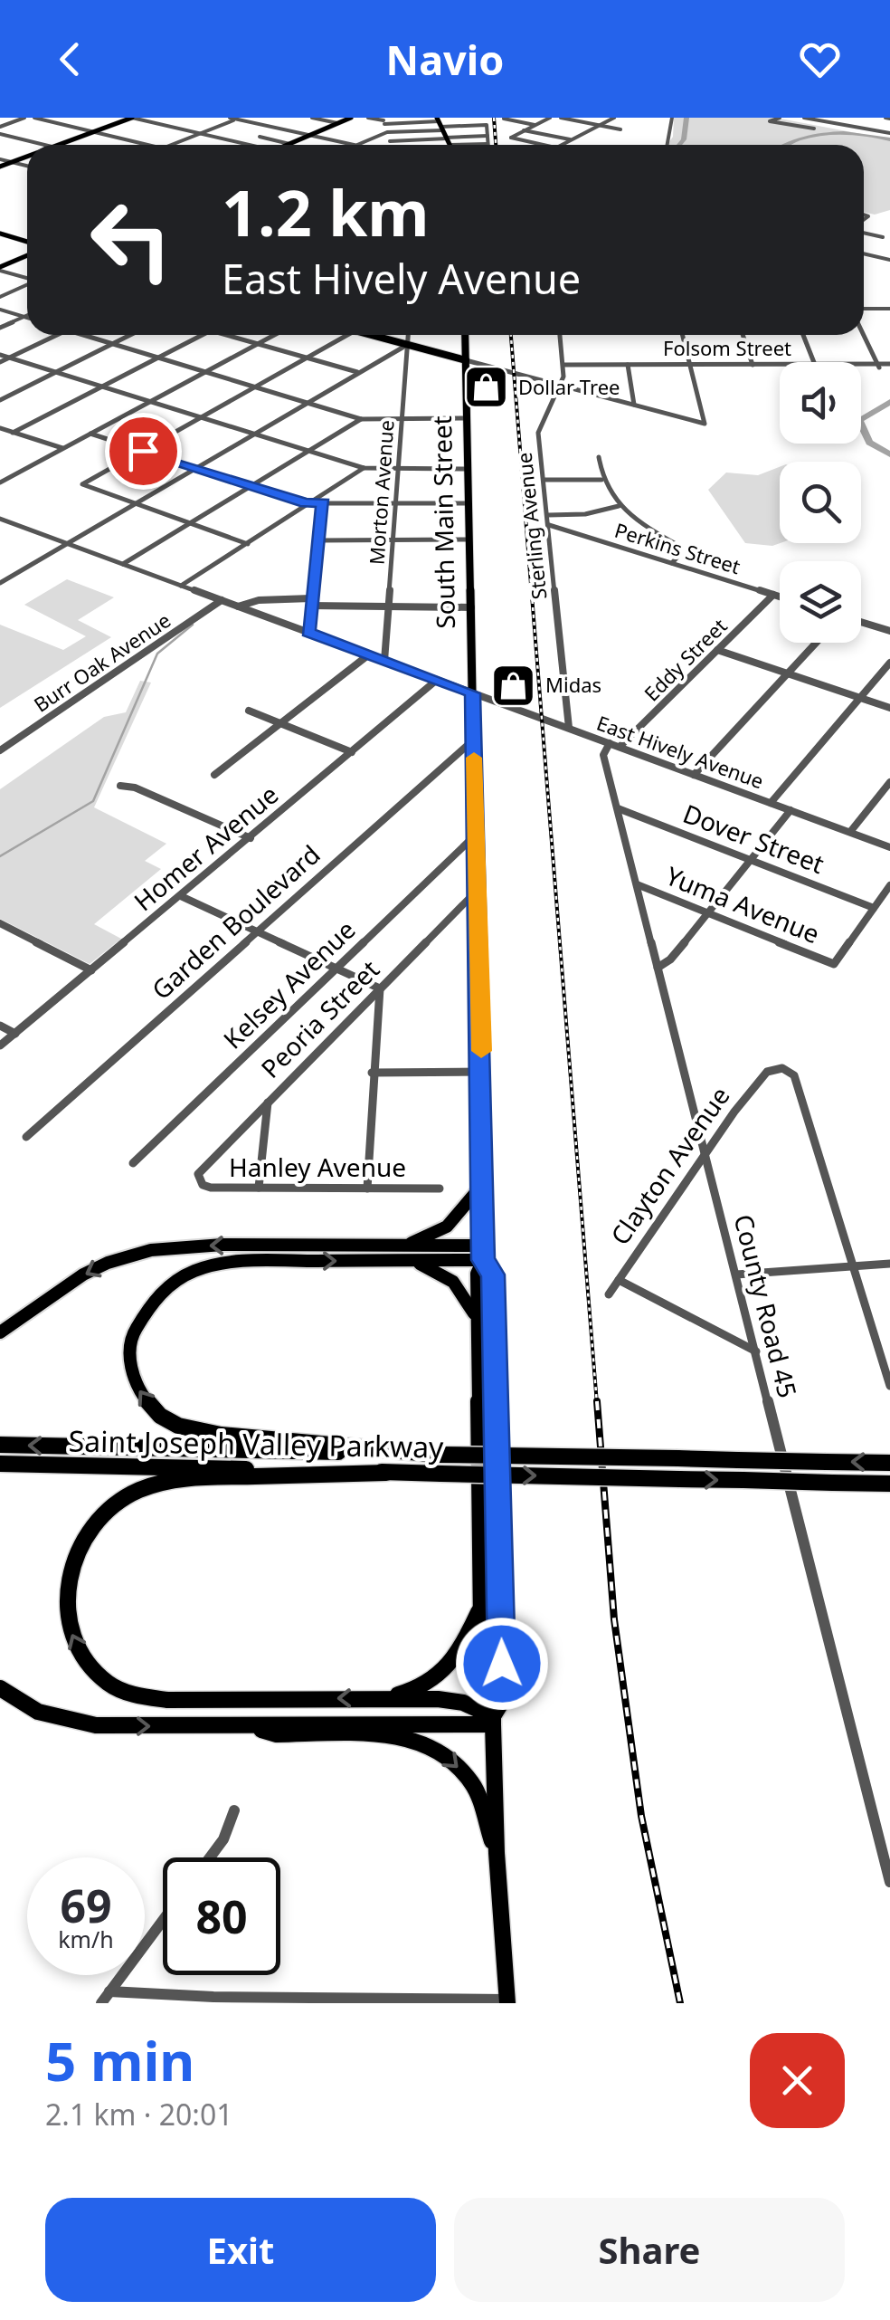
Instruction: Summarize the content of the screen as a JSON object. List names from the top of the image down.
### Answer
{
  "streets": {
    "highway": ["South Main Street", "Saint Joseph Valley Parkway"],
    "street": [
      "Folsom Street",
      "Morton Avenue",
      "Sterling Avenue",
      "Perkins Street",
      "Eddy Street",
      "Burr Oak Avenue",
      "East Hively Avenue",
      "Dover Street",
      "Homer Avenue",
      "Yuma Avenue",
      "Garden Boulevard",
      "Kelsey Avenue",
      "Peoria Street",
      "Clayton Avenue",
      "Hanley Avenue",
      "County Road 45"
    ]
  },
  "crossings": [
    ["Folsom Street", "Sterling Avenue"],
    ["Morton Avenue", "East Hively Avenue"],
    ["South Main Street", "East Hively Avenue"],
    ["South Main Street", "Garden Boulevard"],
    ["South Main Street", "Kelsey Avenue"],
    ["South Main Street", "Peoria Street"],
    ["Sterling Avenue", "Perkins Street"],
    ["Sterling Avenue", "East Hively Avenue"],
    ["Perkins Street", "Eddy Street"],
    ["Eddy Street", "East Hively Avenue"],
    ["Burr Oak Avenue", "East Hively Avenue"],
    ["East Hively Avenue", "Homer Avenue"],
    ["Dover Street", "Yuma Avenue"],
    ["Dover Street", "County Road 45"],
    ["Yuma Avenue", "County Road 45"],
    ["Peoria Street", "Hanley Avenue"],
    ["Clayton Avenue", "County Road 45"]
  ],
  "places": {
    "shop": ["Dollar Tree", "Midas"]
  },
  "page": {
    "header": "Navio",
    "turn": ["1.2 km", "East Hively Avenue"],
    "speed": "69 km/h",
    "limit": "80",
    "heading": ["5 min", "2.1 km · 20:01"],
    "buttons": ["Exit", "Share"]
  }
}
